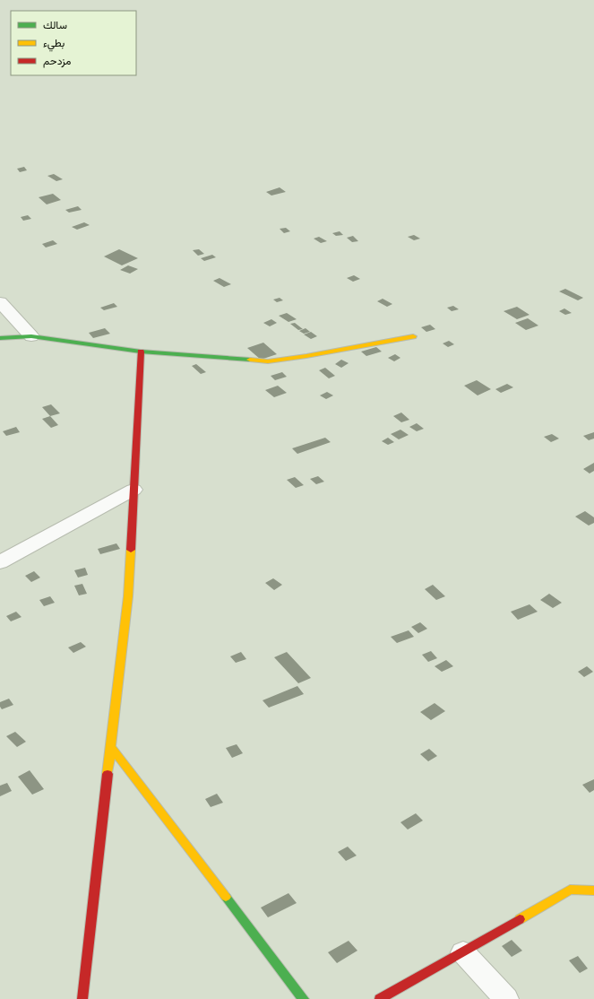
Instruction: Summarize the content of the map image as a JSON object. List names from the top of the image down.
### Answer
{
  "legend": ["سالك", "بطيء", "مزدحم"]
}
